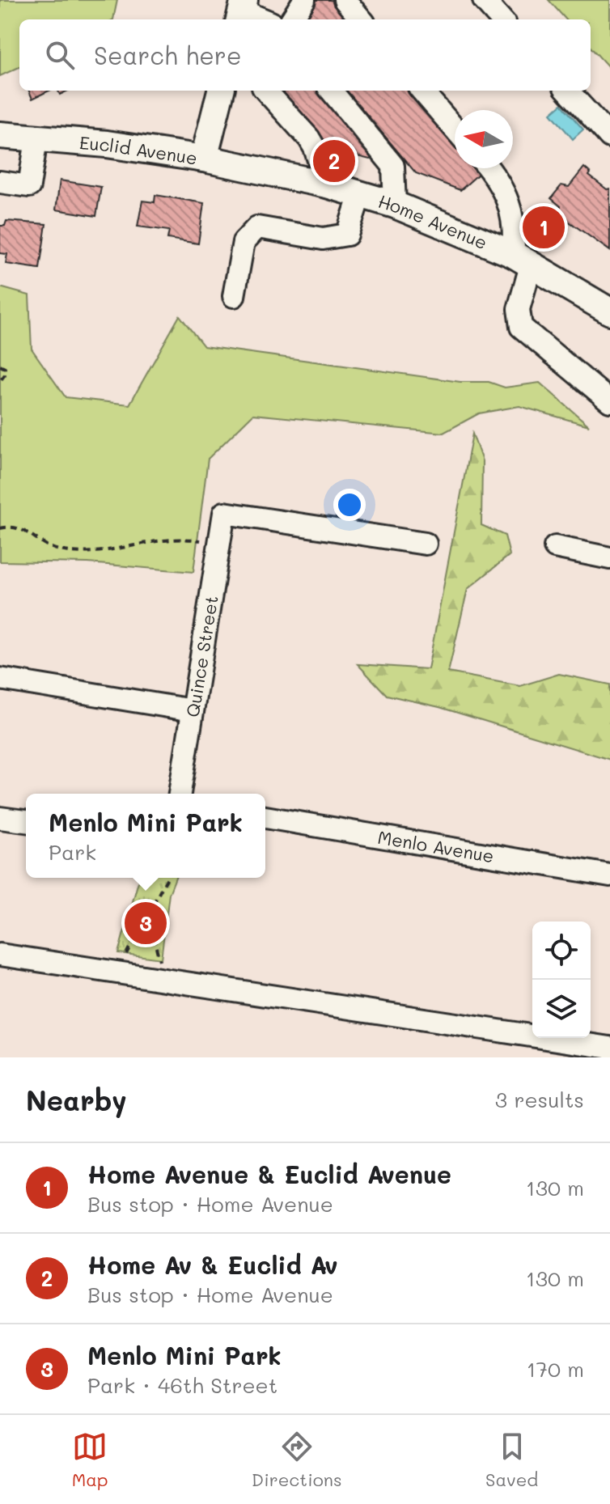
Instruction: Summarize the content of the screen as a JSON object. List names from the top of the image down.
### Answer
{
  "streets": {
    "main road": ["Euclid Avenue", "Home Avenue"],
    "street": ["Quince Street", "Menlo Avenue"]
  },
  "crossings": [
    ["Euclid Avenue", "Home Avenue"]
  ],
  "north": "left",
  "page": {
    "search": "Search here",
    "pins": ["2", "1", "3"],
    "popup": ["Menlo Mini Park", "Park"],
    "heading": ["Nearby", "3 results"],
    "list": [
      {
        "mark": "1",
        "name": "Home Avenue & Euclid Avenue",
        "note": "Bus stop · Home Avenue",
        "value": "130 m"
      },
      {
        "mark": "2",
        "name": "Home Av & Euclid Av",
        "note": "Bus stop · Home Avenue",
        "value": "130 m"
      },
      {
        "mark": "3",
        "name": "Menlo Mini Park",
        "note": "Park · 46th Street",
        "value": "170 m"
      }
    ],
    "nav": ["Map", "Directions", "Saved"]
  }
}
